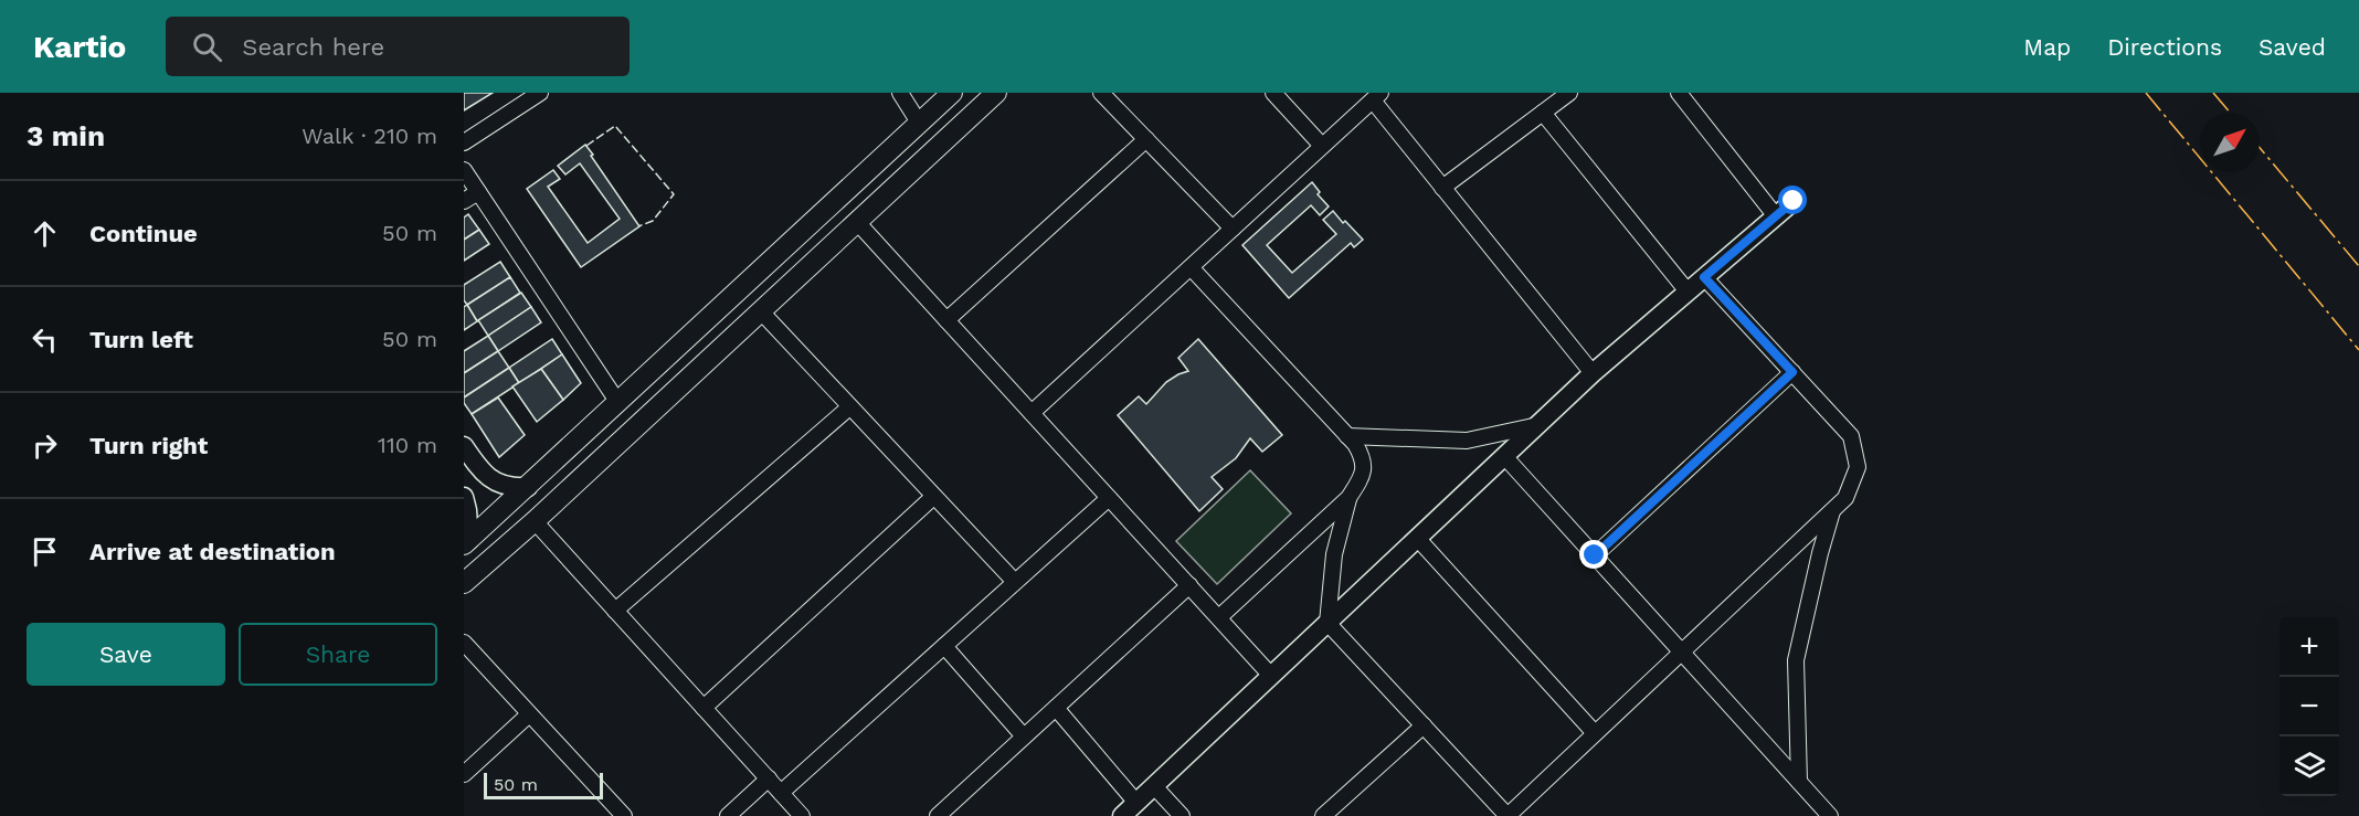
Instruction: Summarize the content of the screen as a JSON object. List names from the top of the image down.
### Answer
{
  "scale_bar": "50 m",
  "north": "top right",
  "page": {
    "header": "Kartio",
    "search": "Search here",
    "nav": ["Map", "Directions", "Saved"],
    "heading": ["3 min", "Walk · 210 m"],
    "list": [
      ["Continue", "50 m"],
      ["Turn left", "50 m"],
      ["Turn right", "110 m"],
      "Arrive at destination"
    ],
    "buttons": ["Save", "Share"],
    "map_buttons": ["+", "−"],
    "scale": "50 m"
  }
}
